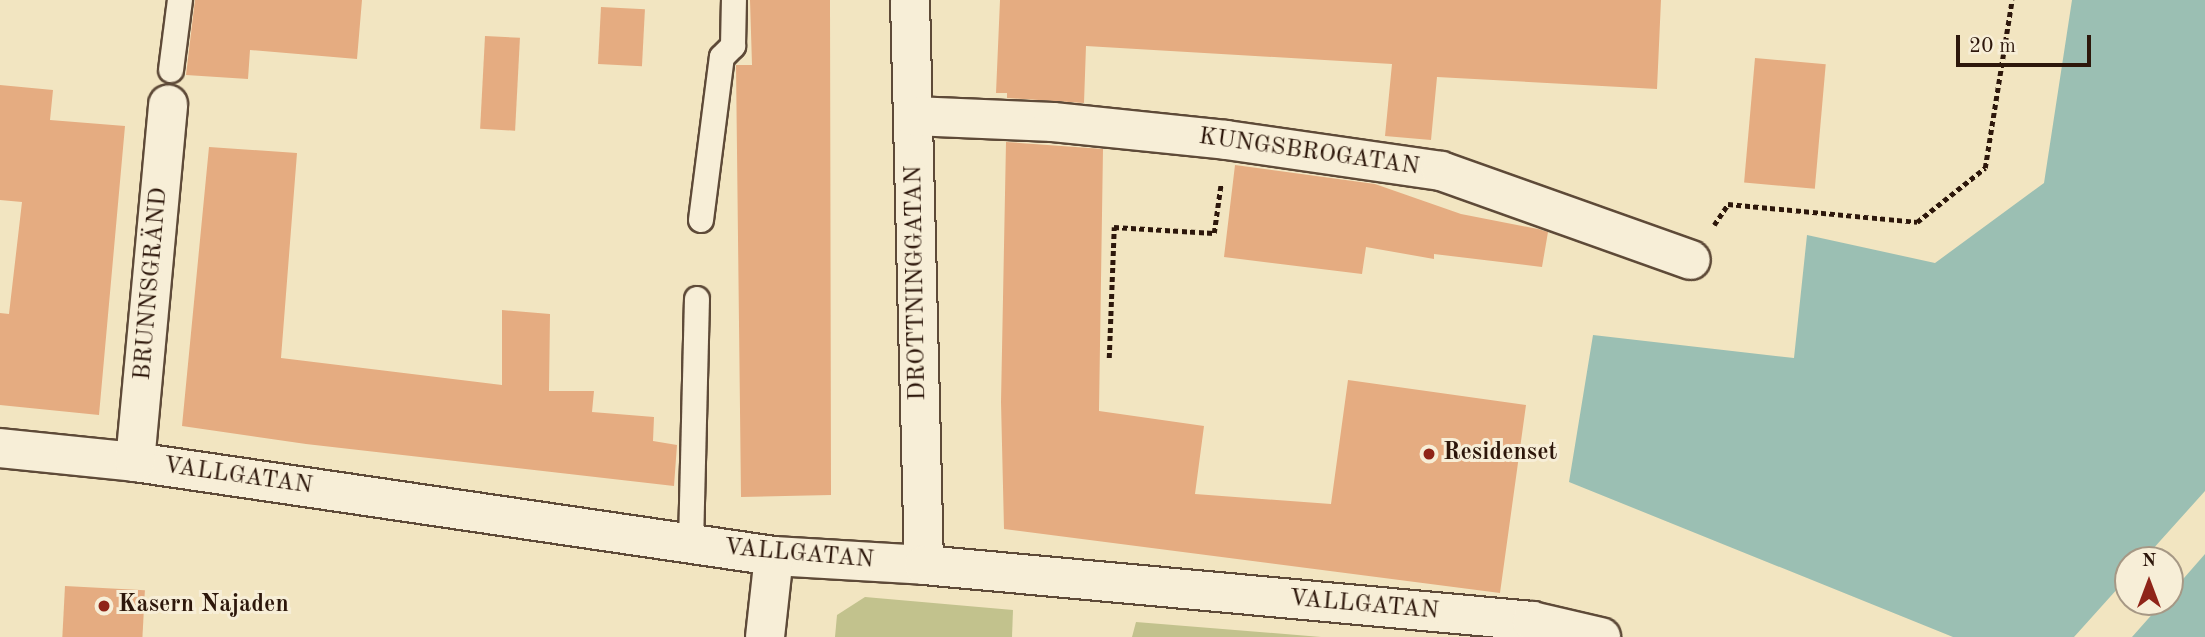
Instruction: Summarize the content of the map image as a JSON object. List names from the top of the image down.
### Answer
{
  "streets": {
    "street": [
      "KUNGSBROGATAN",
      "DROTTNINGGATAN",
      "BRUNNSGRÄND",
      "VALLGATAN"
    ]
  },
  "crossings": [
    ["KUNGSBROGATAN", "DROTTNINGGATAN"],
    ["DROTTNINGGATAN", "VALLGATAN"],
    ["BRUNNSGRÄND", "VALLGATAN"]
  ],
  "places": ["Residenset", "Kasern Najaden"],
  "scale_bar": "20 m",
  "north": "top"
}
